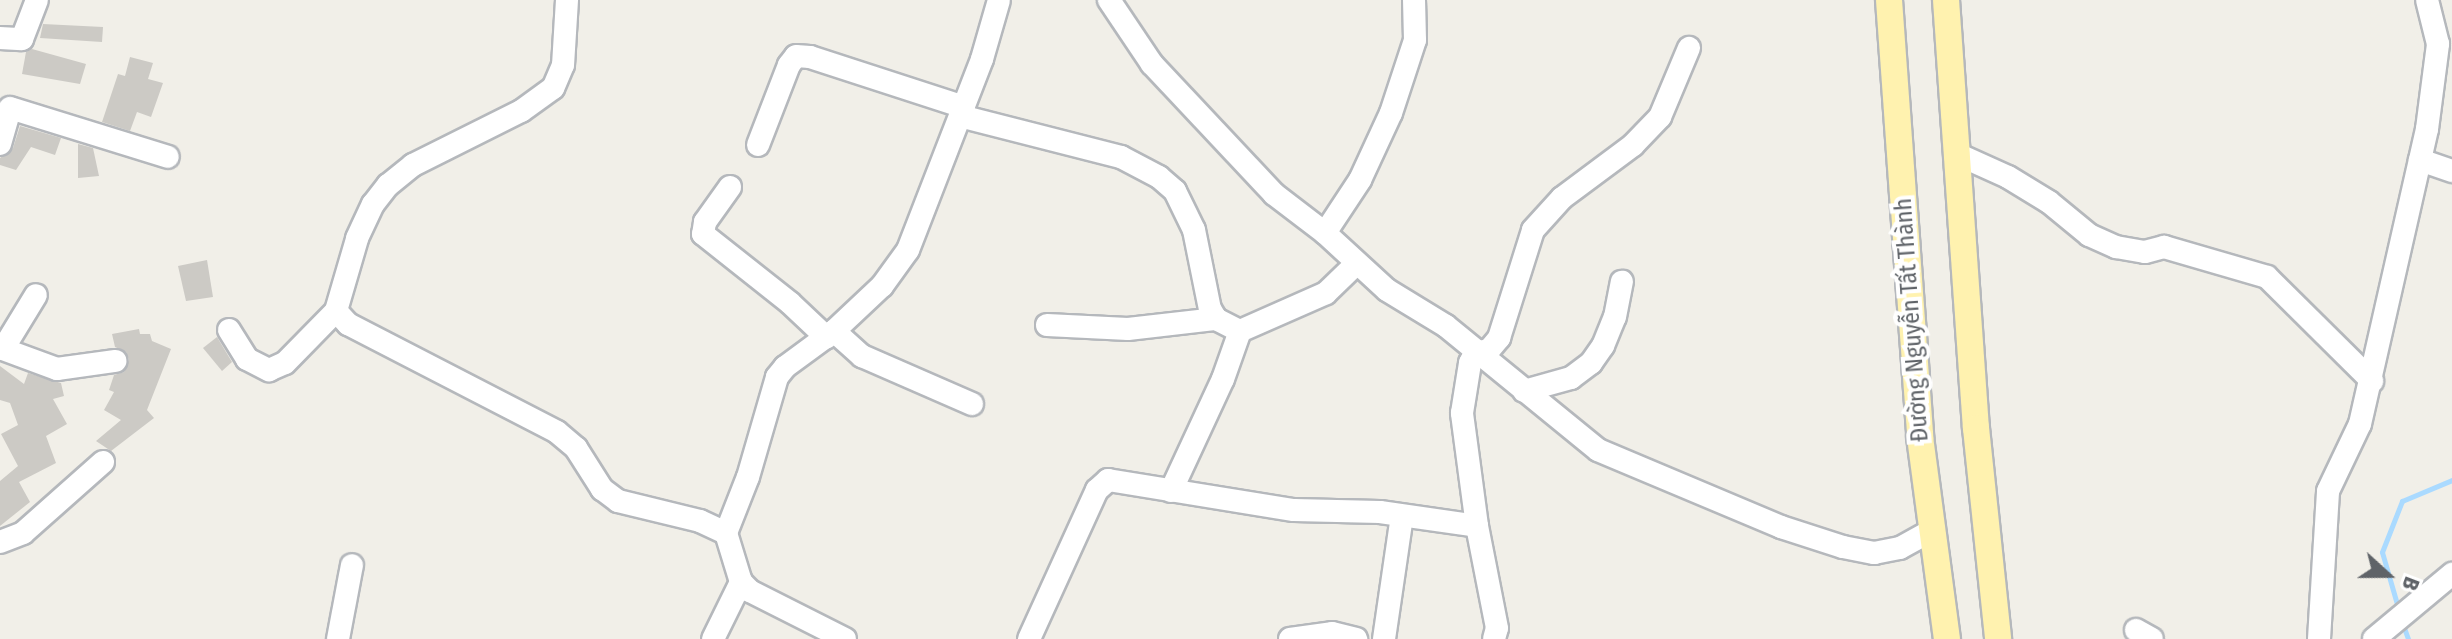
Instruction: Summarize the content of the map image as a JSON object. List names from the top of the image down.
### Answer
{
  "streets": {
    "main road": ["Đường Nguyễn Tất Thành"]
  },
  "north": "right"
}
